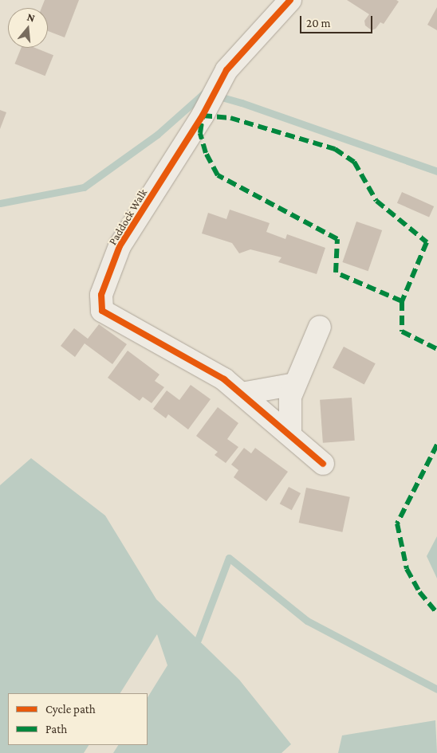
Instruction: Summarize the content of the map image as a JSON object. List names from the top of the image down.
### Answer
{
  "streets": {
    "street": ["Paddock Walk"]
  },
  "legend": ["Cycle path", "Path"],
  "scale_bar": "20 m",
  "north": "top"
}
